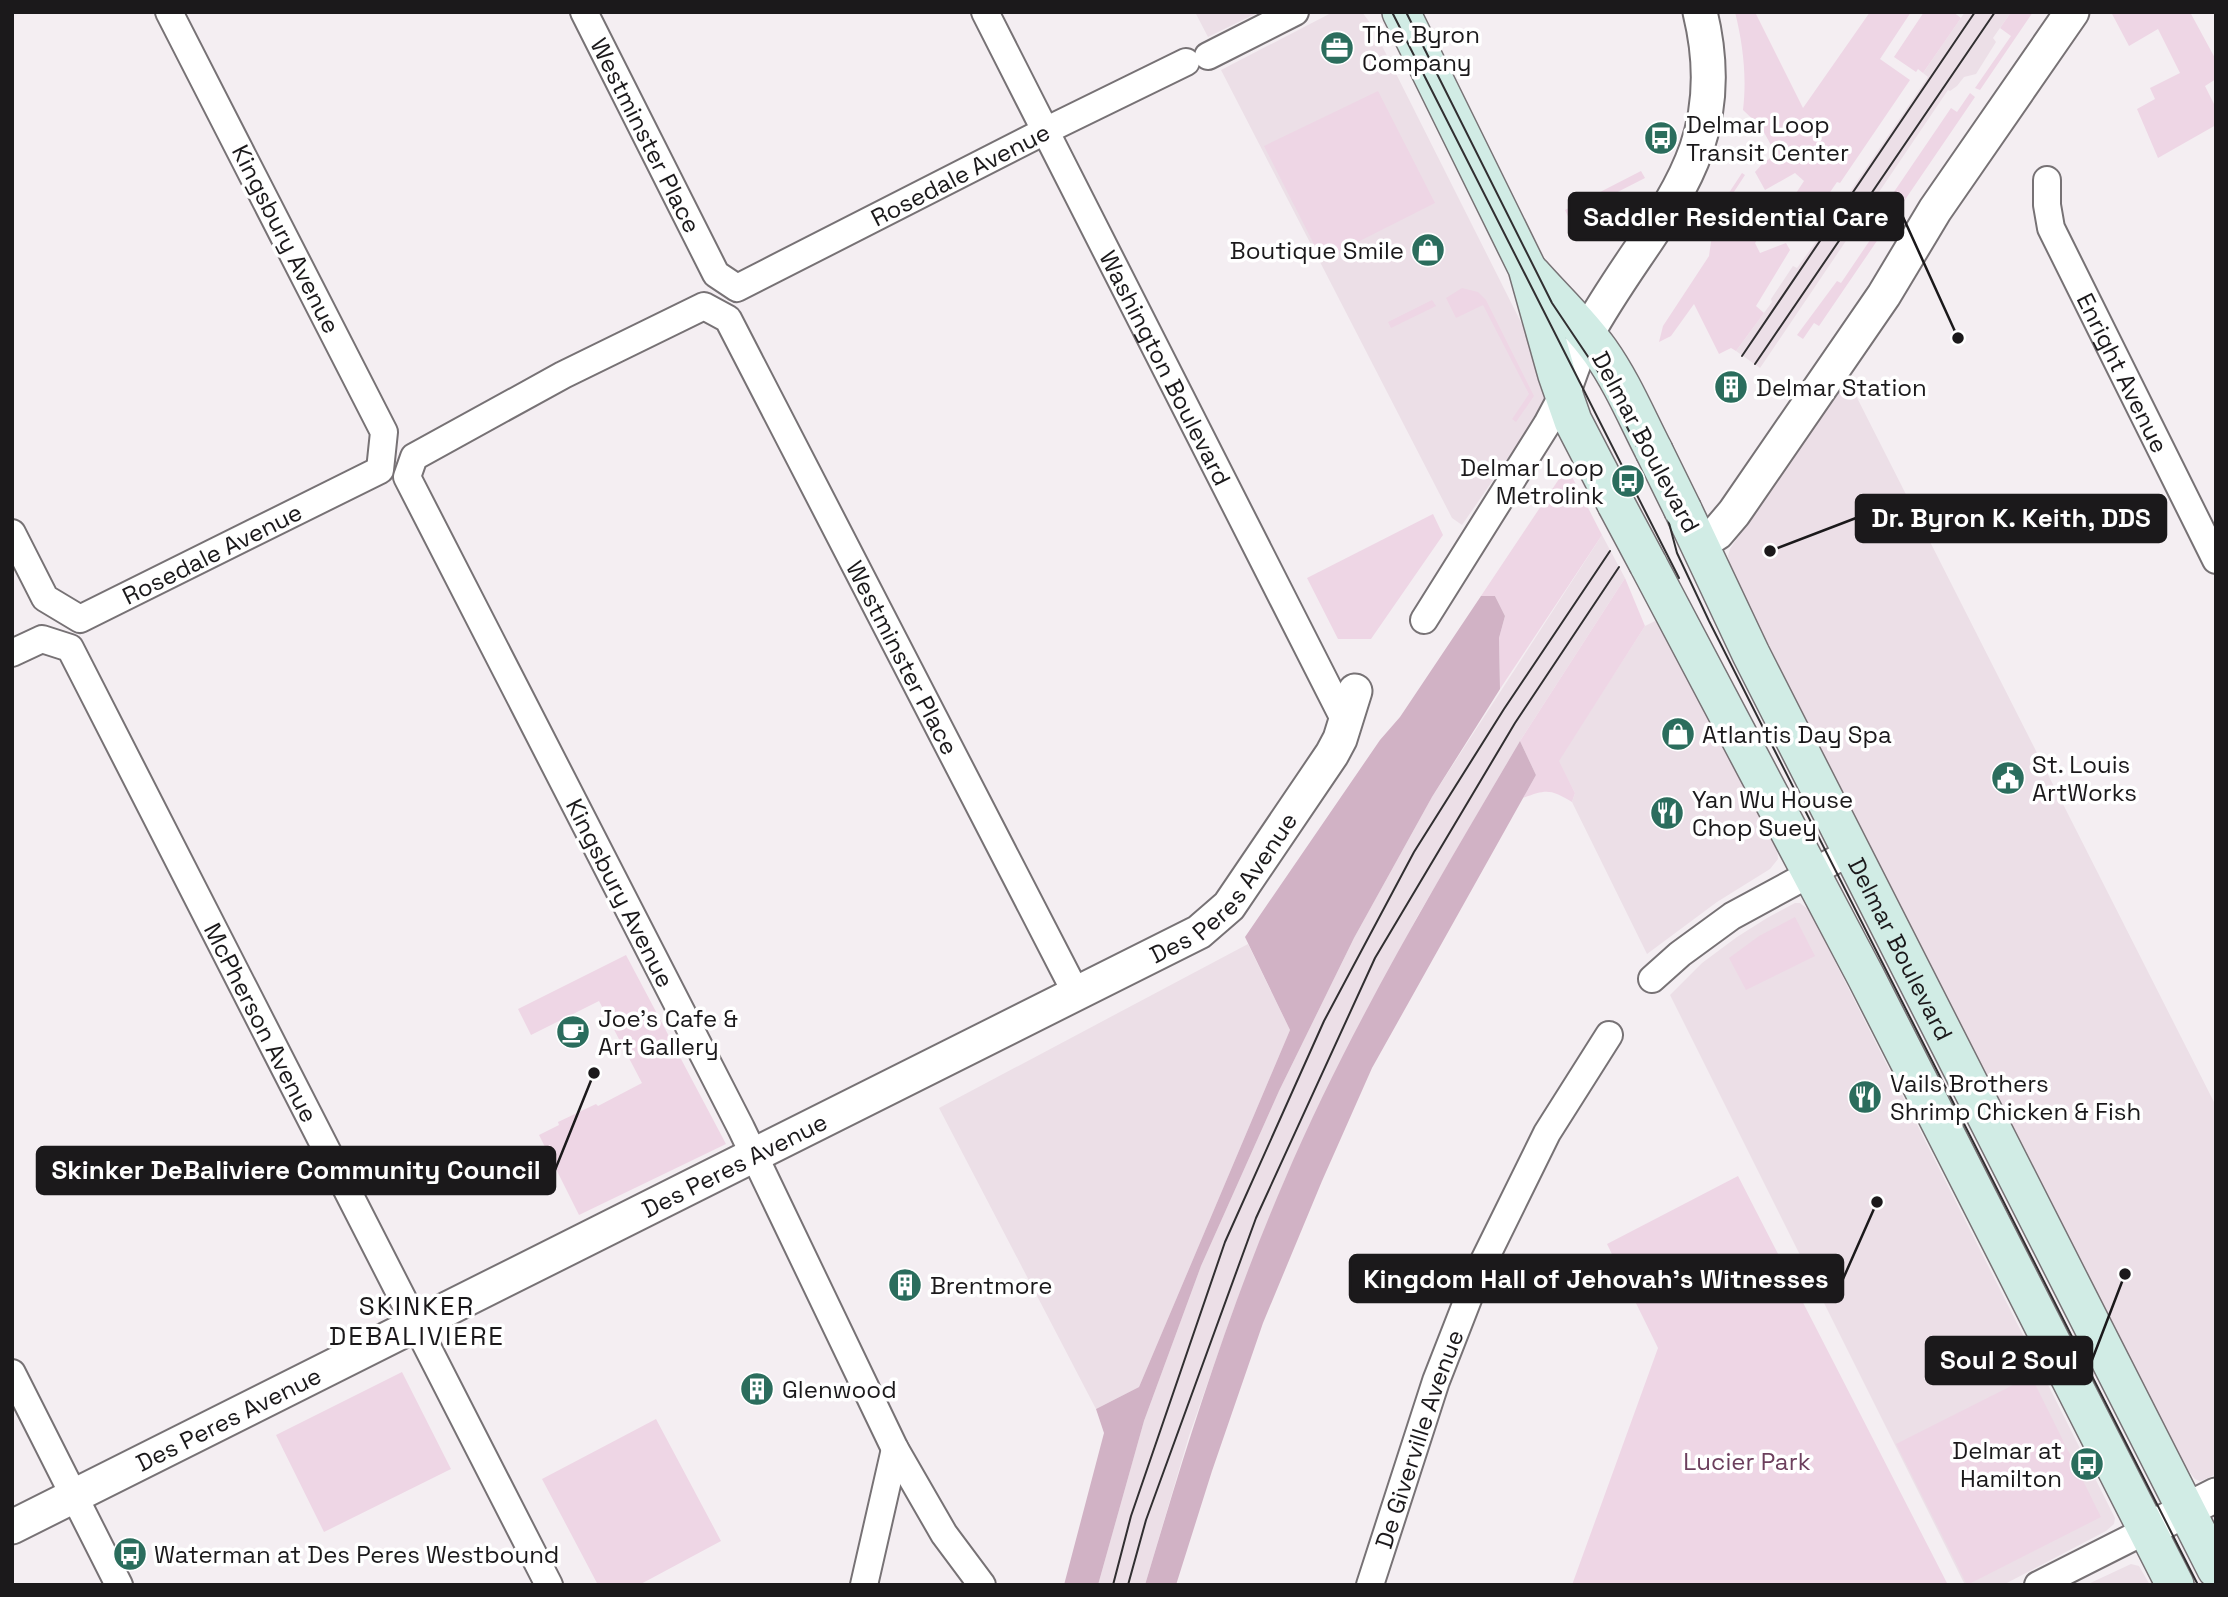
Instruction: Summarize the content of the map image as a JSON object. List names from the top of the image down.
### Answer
{
  "streets": {
    "main road": ["Delmar Boulevard"],
    "street": [
      "Westminster Place",
      "Rosedale Avenue",
      "Kingsbury Avenue",
      "Washington Boulevard",
      "Enright Avenue",
      "Des Peres Avenue",
      "McPherson Avenue",
      "De Giverville Avenue"
    ]
  },
  "crossings": [
    ["Westminster Place", "Rosedale Avenue"],
    ["Westminster Place", "Kingsbury Avenue"],
    ["Westminster Place", "Des Peres Avenue"],
    ["Rosedale Avenue", "Kingsbury Avenue"],
    ["Rosedale Avenue", "Washington Boulevard"],
    ["Kingsbury Avenue", "Des Peres Avenue"],
    ["Washington Boulevard", "Des Peres Avenue"],
    ["Des Peres Avenue", "McPherson Avenue"]
  ],
  "districts": ["SKINKER DEBALIVIERE"],
  "parks": ["Lucier Park"],
  "places": {
    "office": ["The Byron Company"],
    "bus stop": [
      "Delmar Loop Transit Center",
      "Delmar Loop Metrolink",
      "Delmar at Hamilton",
      "Waterman at Des Peres Westbound"
    ],
    "shop": ["Boutique Smile", "Atlantis Day Spa"],
    "other": [
      "Saddler Residential Care",
      "Dr. Byron K. Keith, DDS",
      "Skinker DeBaliviere Community Council",
      "Kingdom Hall of Jehovah's Witnesses",
      "Soul 2 Soul"
    ],
    "building": ["Delmar Station", "Brentmore", "Glenwood"],
    "public building": ["St. Louis ArtWorks"],
    "restaurant": ["Yan Wu House Chop Suey", "Vails Brothers Shrimp Chicken & Fish"],
    "cafe": ["Joe's Cafe & Art Gallery"]
  }
}
